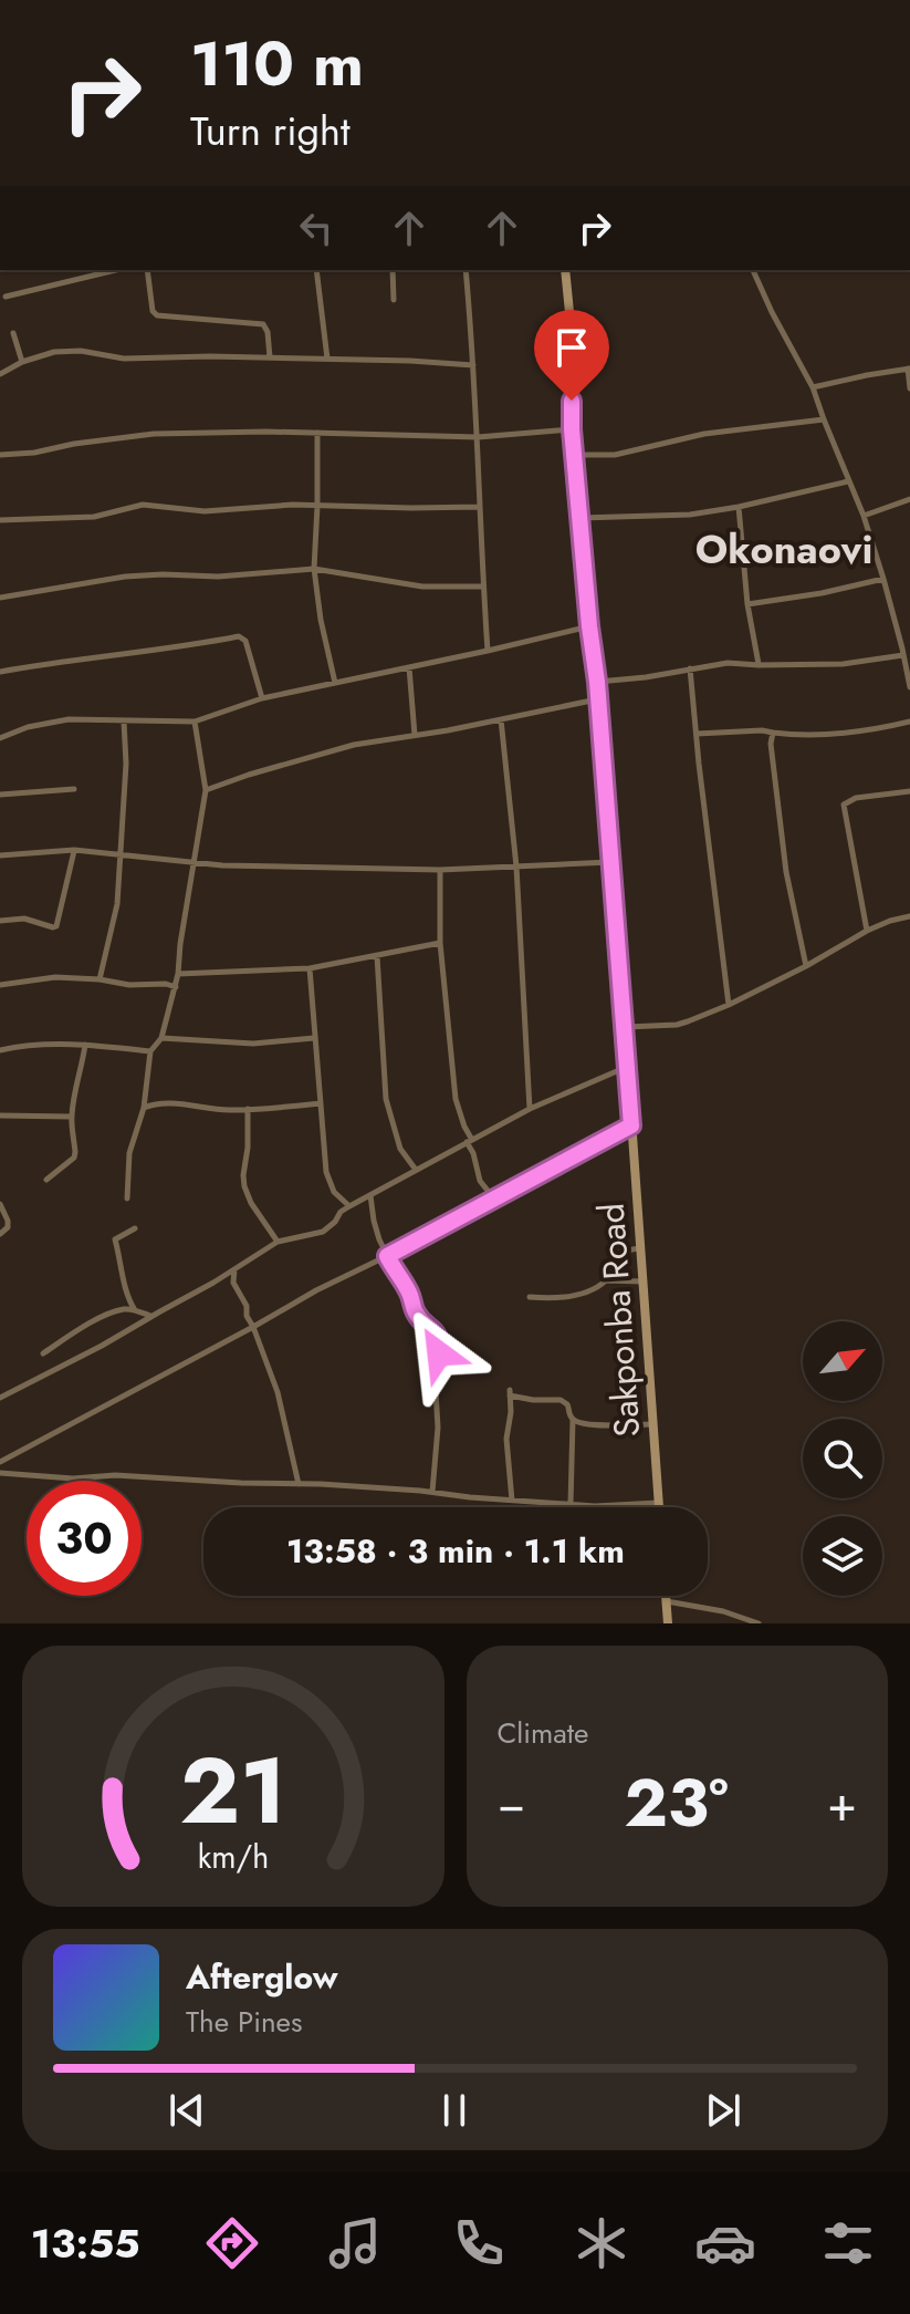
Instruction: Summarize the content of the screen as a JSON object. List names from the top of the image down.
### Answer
{
  "streets": {
    "main road": ["Sakponba Road"]
  },
  "districts": ["Okonaovi"],
  "north": "top right",
  "page": {
    "turn": ["110 m", "Turn right"],
    "limit": "30",
    "trip": "13:58 · 3 min · 1.1 km",
    "tile": "Climate",
    "heat": ["−", "23°", "+"],
    "song": ["Afterglow", "The Pines"],
    "tabs": "13:55",
    "gauge": ["21", "km/h"]
  }
}
